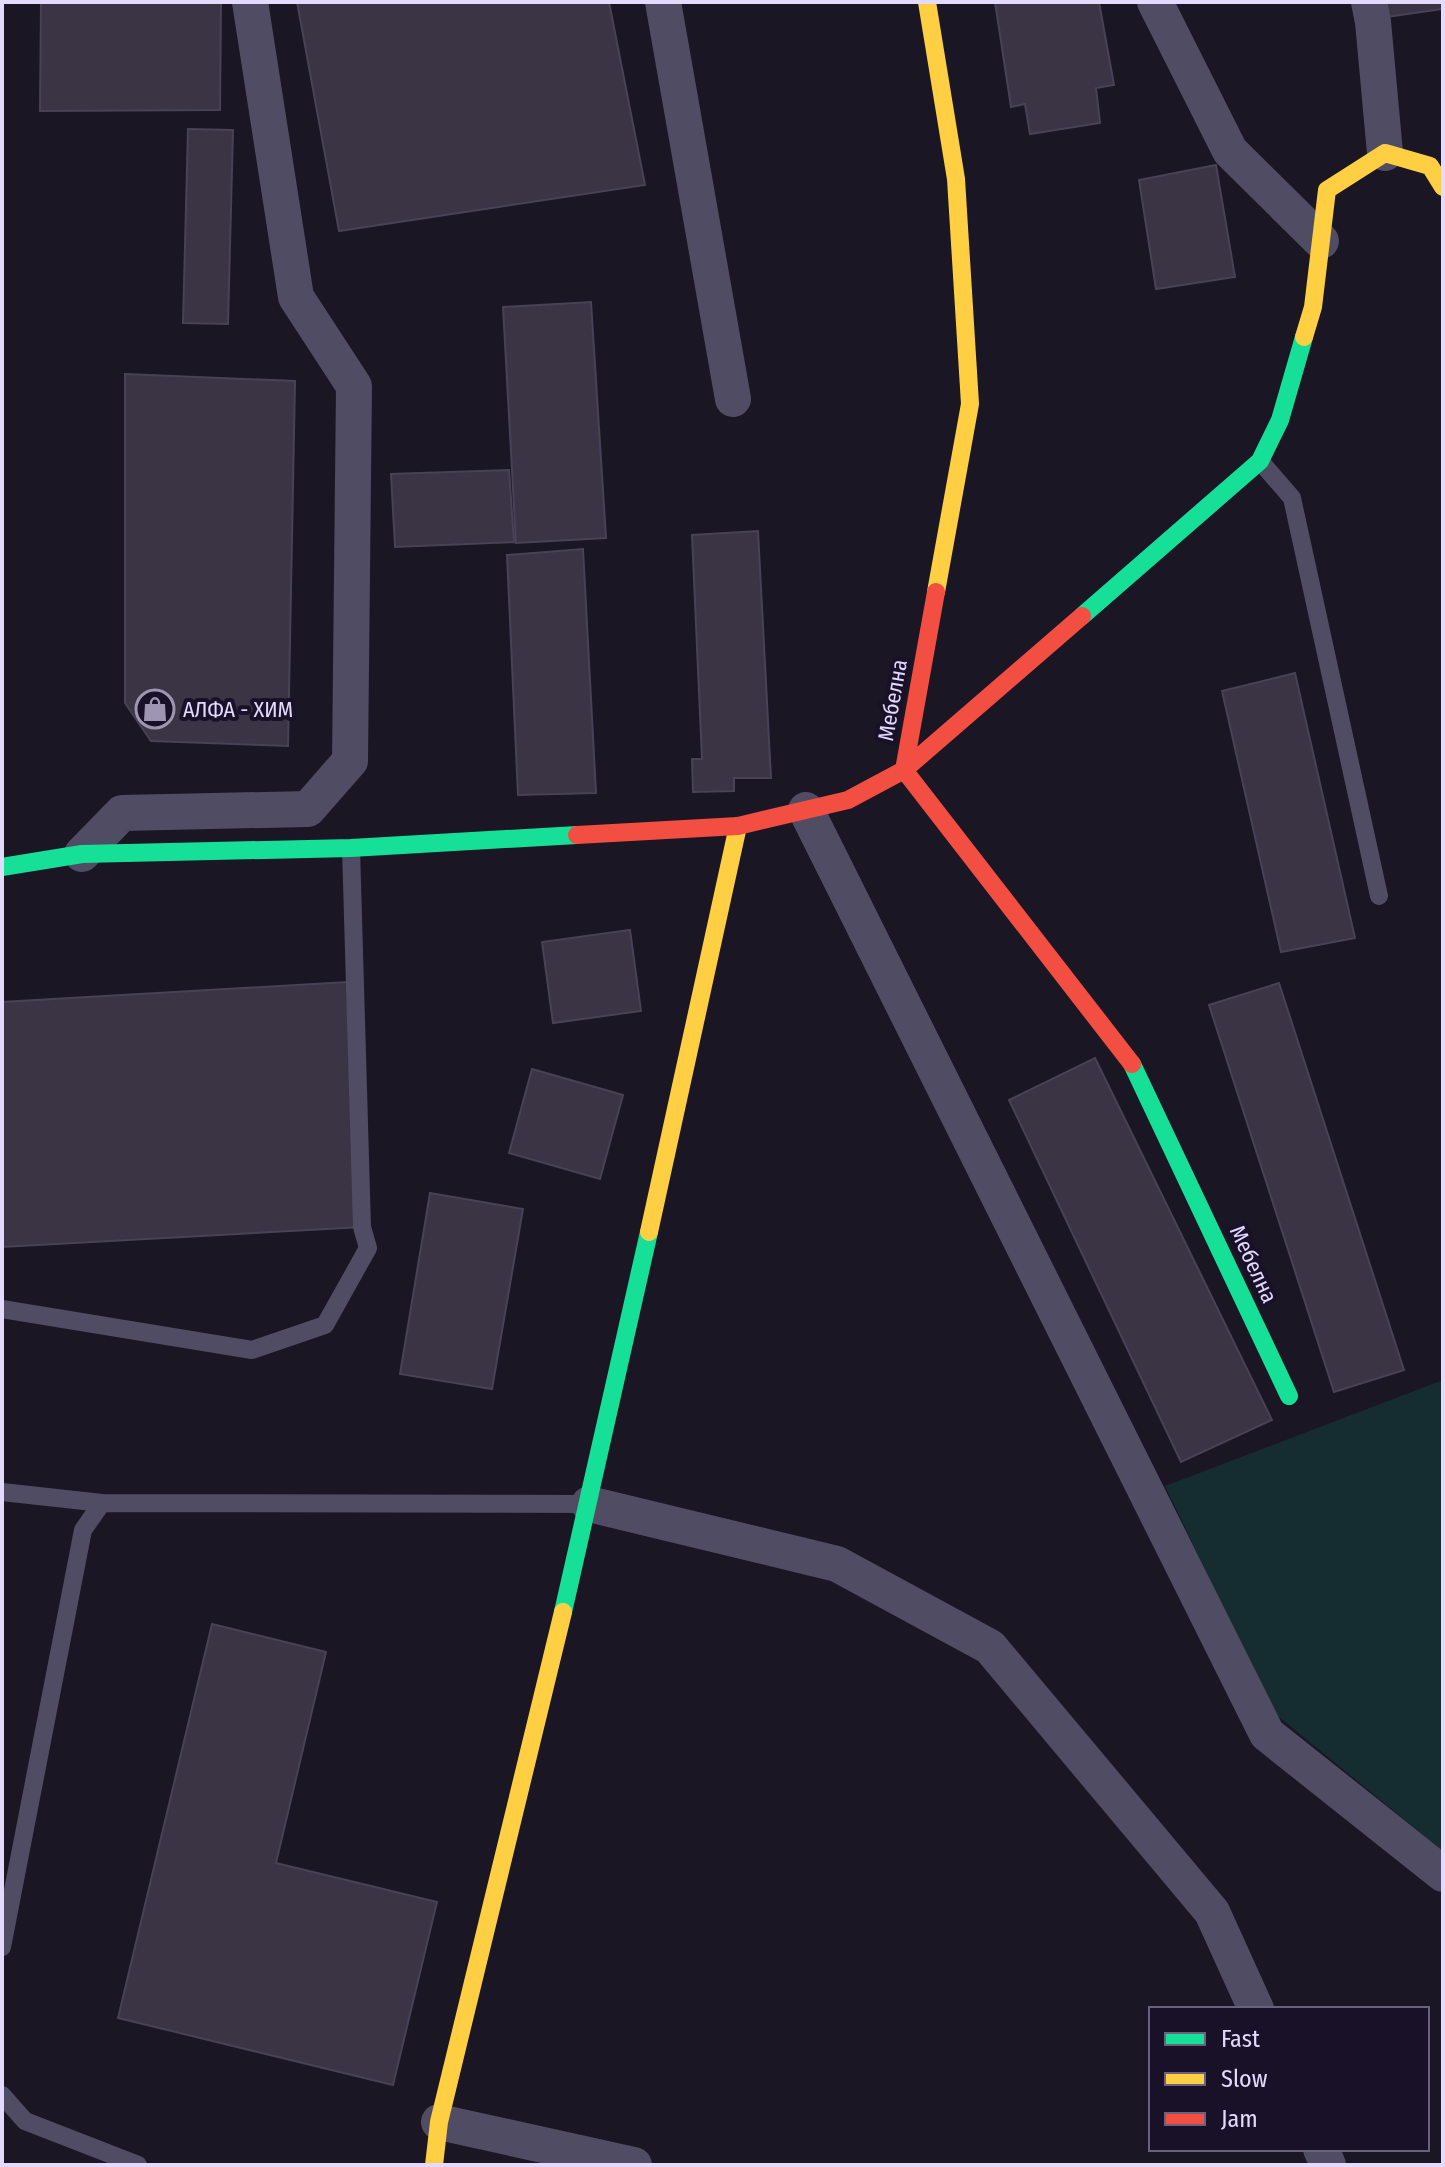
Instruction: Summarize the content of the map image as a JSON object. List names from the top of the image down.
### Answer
{
  "streets": {
    "street": ["Мебелна"]
  },
  "places": {
    "shop": ["АЛФА - ХИМ"]
  },
  "legend": ["Fast", "Slow", "Jam"]
}
